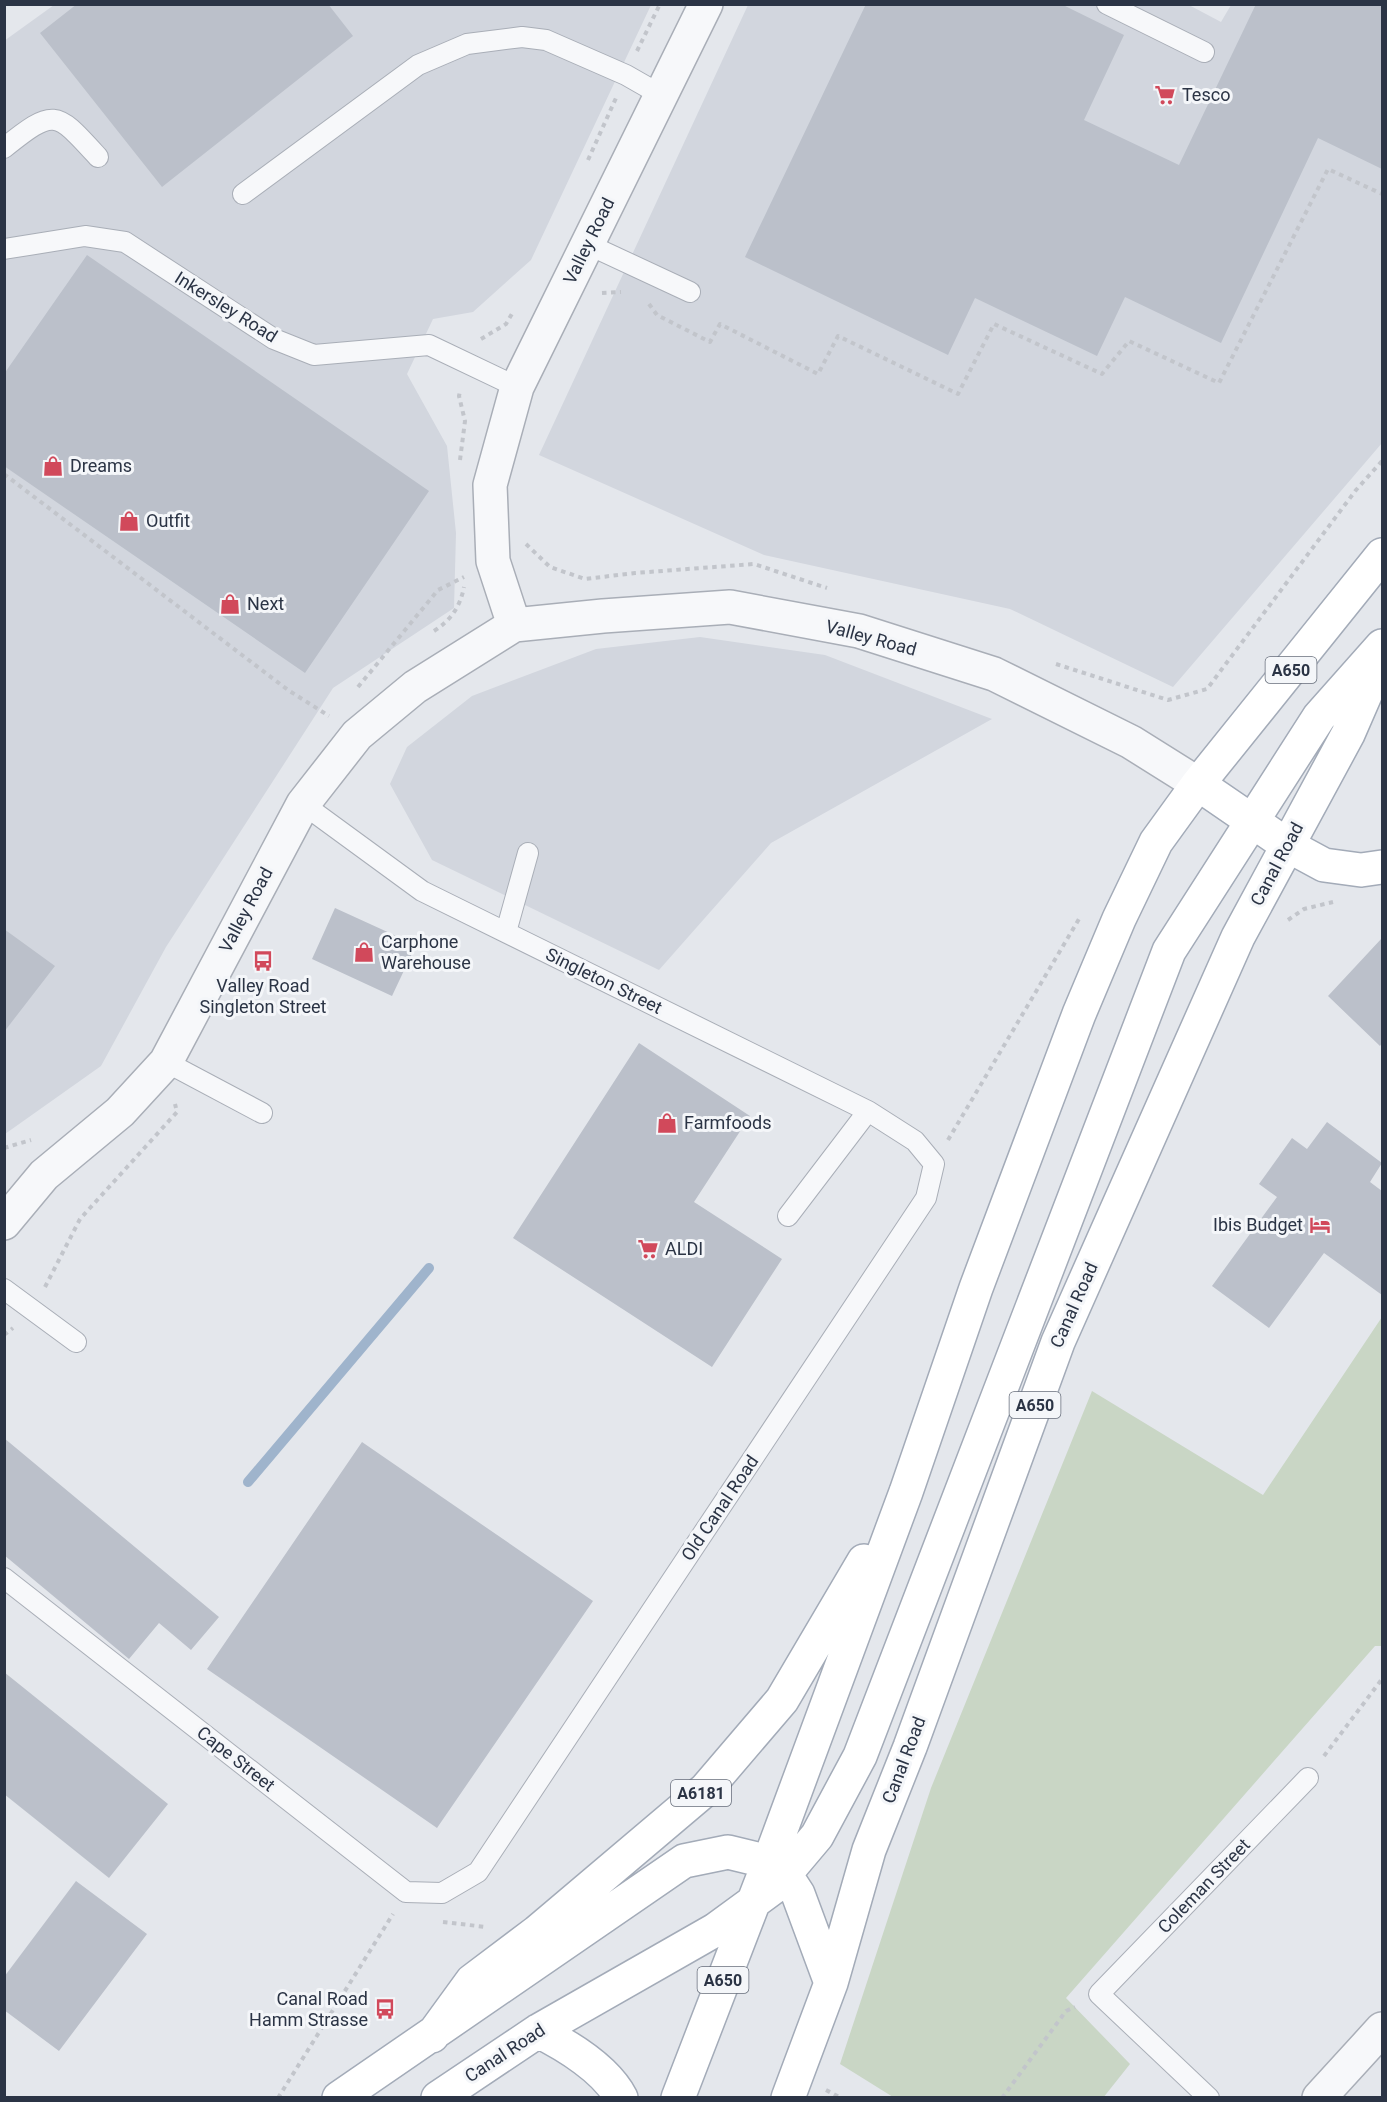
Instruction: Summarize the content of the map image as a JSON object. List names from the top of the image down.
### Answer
{
  "streets": {
    "main road": ["A650", "Canal Road", "A6181"],
    "street": ["Valley Road"],
    "lane": [
      "Inkersley Road",
      "Singleton Street",
      "Old Canal Road",
      "Cape Street",
      "Coleman Street"
    ]
  },
  "crossings": [
    ["Valley Road", "Inkersley Road"],
    ["Valley Road", "A650"],
    ["Valley Road", "Singleton Street"],
    ["A650", "Canal Road"],
    ["A650", "A6181"],
    ["Singleton Street", "Old Canal Road"],
    ["Old Canal Road", "Cape Street"]
  ],
  "places": {
    "supermarket": ["Tesco", "ALDI"],
    "shop": [
      "Dreams",
      "Outfit",
      "Next",
      "Carphone Warehouse",
      "Farmfoods"
    ],
    "bus stop": ["Valley Road Singleton Street", "Canal Road Hamm Strasse"],
    "hotel": ["Ibis Budget"]
  }
}
